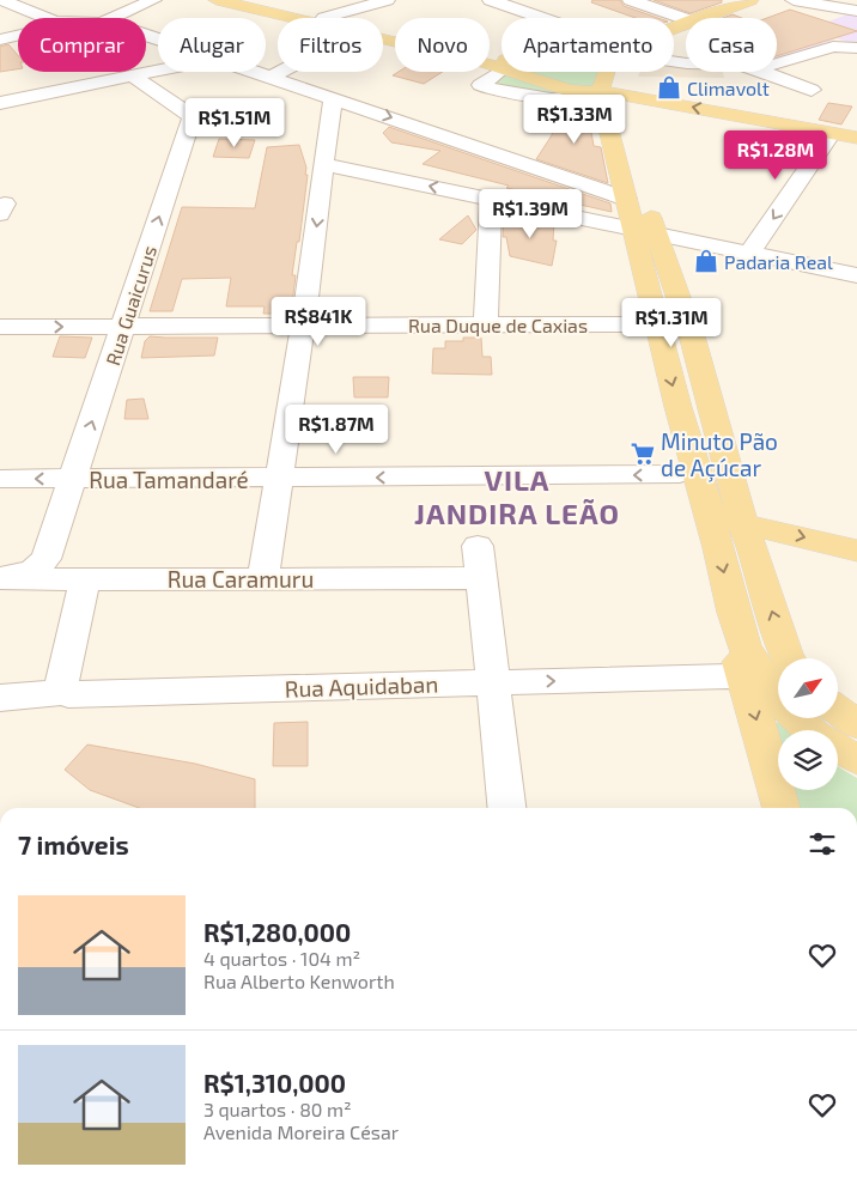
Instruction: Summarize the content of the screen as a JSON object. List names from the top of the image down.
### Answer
{
  "streets": {
    "street": [
      "Rua Guaicurus",
      "Rua Duque de Caxias",
      "Rua Tamandaré",
      "Rua Caramuru",
      "Rua Aquidaban"
    ]
  },
  "crossings": [
    ["Rua Guaicurus", "Rua Duque de Caxias"],
    ["Rua Guaicurus", "Rua Tamandaré"]
  ],
  "one_way": ["Rua Aquidaban"],
  "districts": ["VILA JANDIRA LEÃO"],
  "places": {
    "shop": ["Climavolt", "Padaria Real"],
    "supermarket": ["Minuto Pão de Açúcar"]
  },
  "north": "top right",
  "page": {
    "chip": [
      "Comprar",
      "Alugar",
      "Filtros",
      "Novo",
      "Apartamento",
      "Casa"
    ],
    "price": [
      "R$1.33M",
      "R$1.51M",
      "R$1.28M",
      "R$1.39M",
      "R$841K",
      "R$1.31M",
      "R$1.87M"
    ],
    "heading": "7 imóveis",
    "list": [
      {
        "name": "R$1,280,000",
        "note": "4 quartos · 104 m² · Rua Alberto Kenworth"
      },
      {
        "name": "R$1,310,000",
        "note": "3 quartos · 80 m² · Avenida Moreira César"
      }
    ]
  }
}
